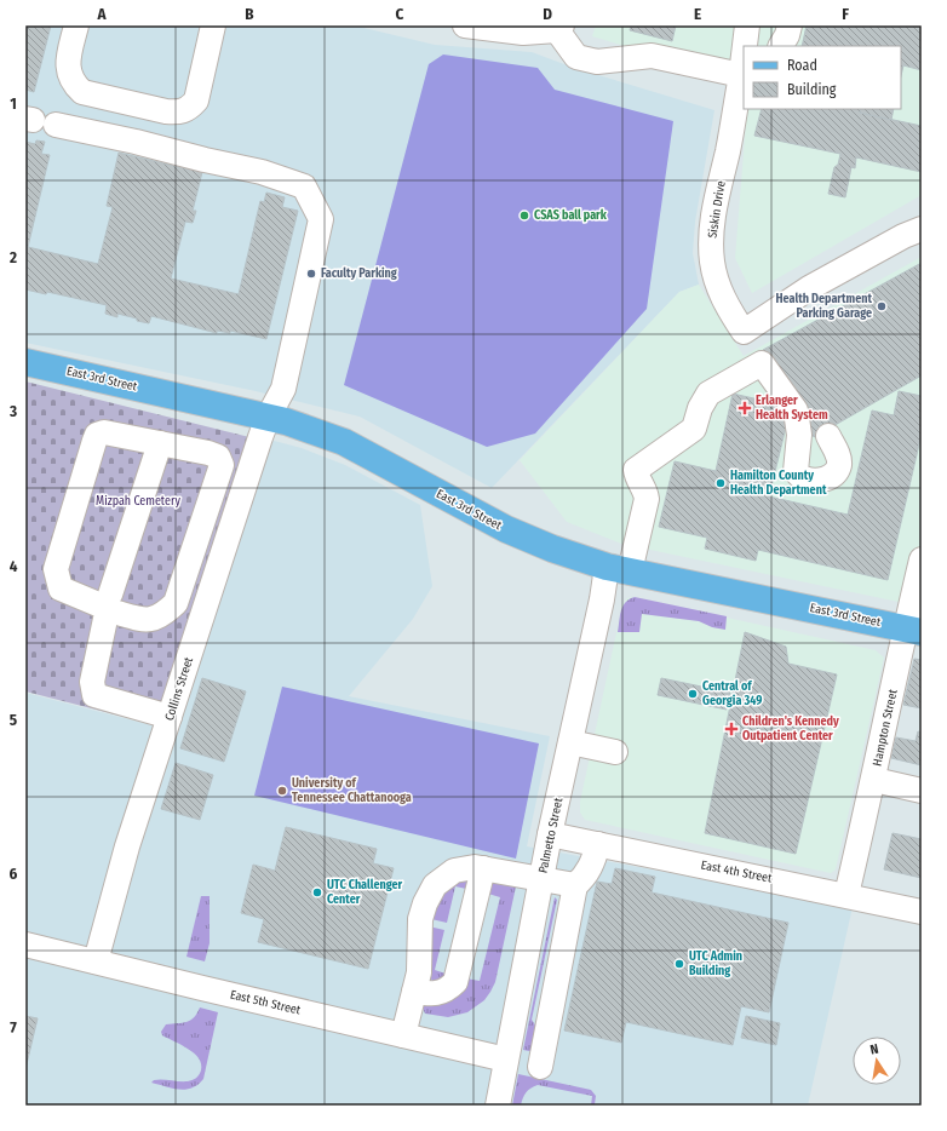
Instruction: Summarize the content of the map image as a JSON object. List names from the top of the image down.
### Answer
{
  "streets": {
    "main road": ["East 3rd Street"],
    "street": [
      "Siskin Drive",
      "Collins Street",
      "Hampton Street",
      "Palmetto Street",
      "East 4th Street",
      "East 5th Street"
    ]
  },
  "crossings": [
    ["Siskin Drive", "Palmetto Street"],
    ["East 3rd Street", "Collins Street"],
    ["East 3rd Street", "Hampton Street"],
    ["East 3rd Street", "Palmetto Street"],
    ["Collins Street", "East 5th Street"],
    ["Hampton Street", "East 4th Street"],
    ["Palmetto Street", "East 4th Street"],
    ["Palmetto Street", "East 5th Street"]
  ],
  "parks": ["Mizpah Cemetery"],
  "places": {
    "other": [
      "CSAS ball park",
      "Faculty Parking",
      "Health Department Parking Garage",
      "Hamilton County Health Department",
      "Central of Georgia 349",
      "University of Tennessee Chattanooga",
      "UTC Challenger Center",
      "UTC Admin Building"
    ],
    "health": ["Erlanger Health System", "Children's Kennedy Outpatient Center"]
  },
  "legend": ["Road", "Building"],
  "north": "top",
  "grid": {
    "columns": [
      "A",
      "B",
      "C",
      "D",
      "E",
      "F"
    ],
    "rows": [
      "1",
      "2",
      "3",
      "4",
      "5",
      "6",
      "7"
    ]
  }
}
